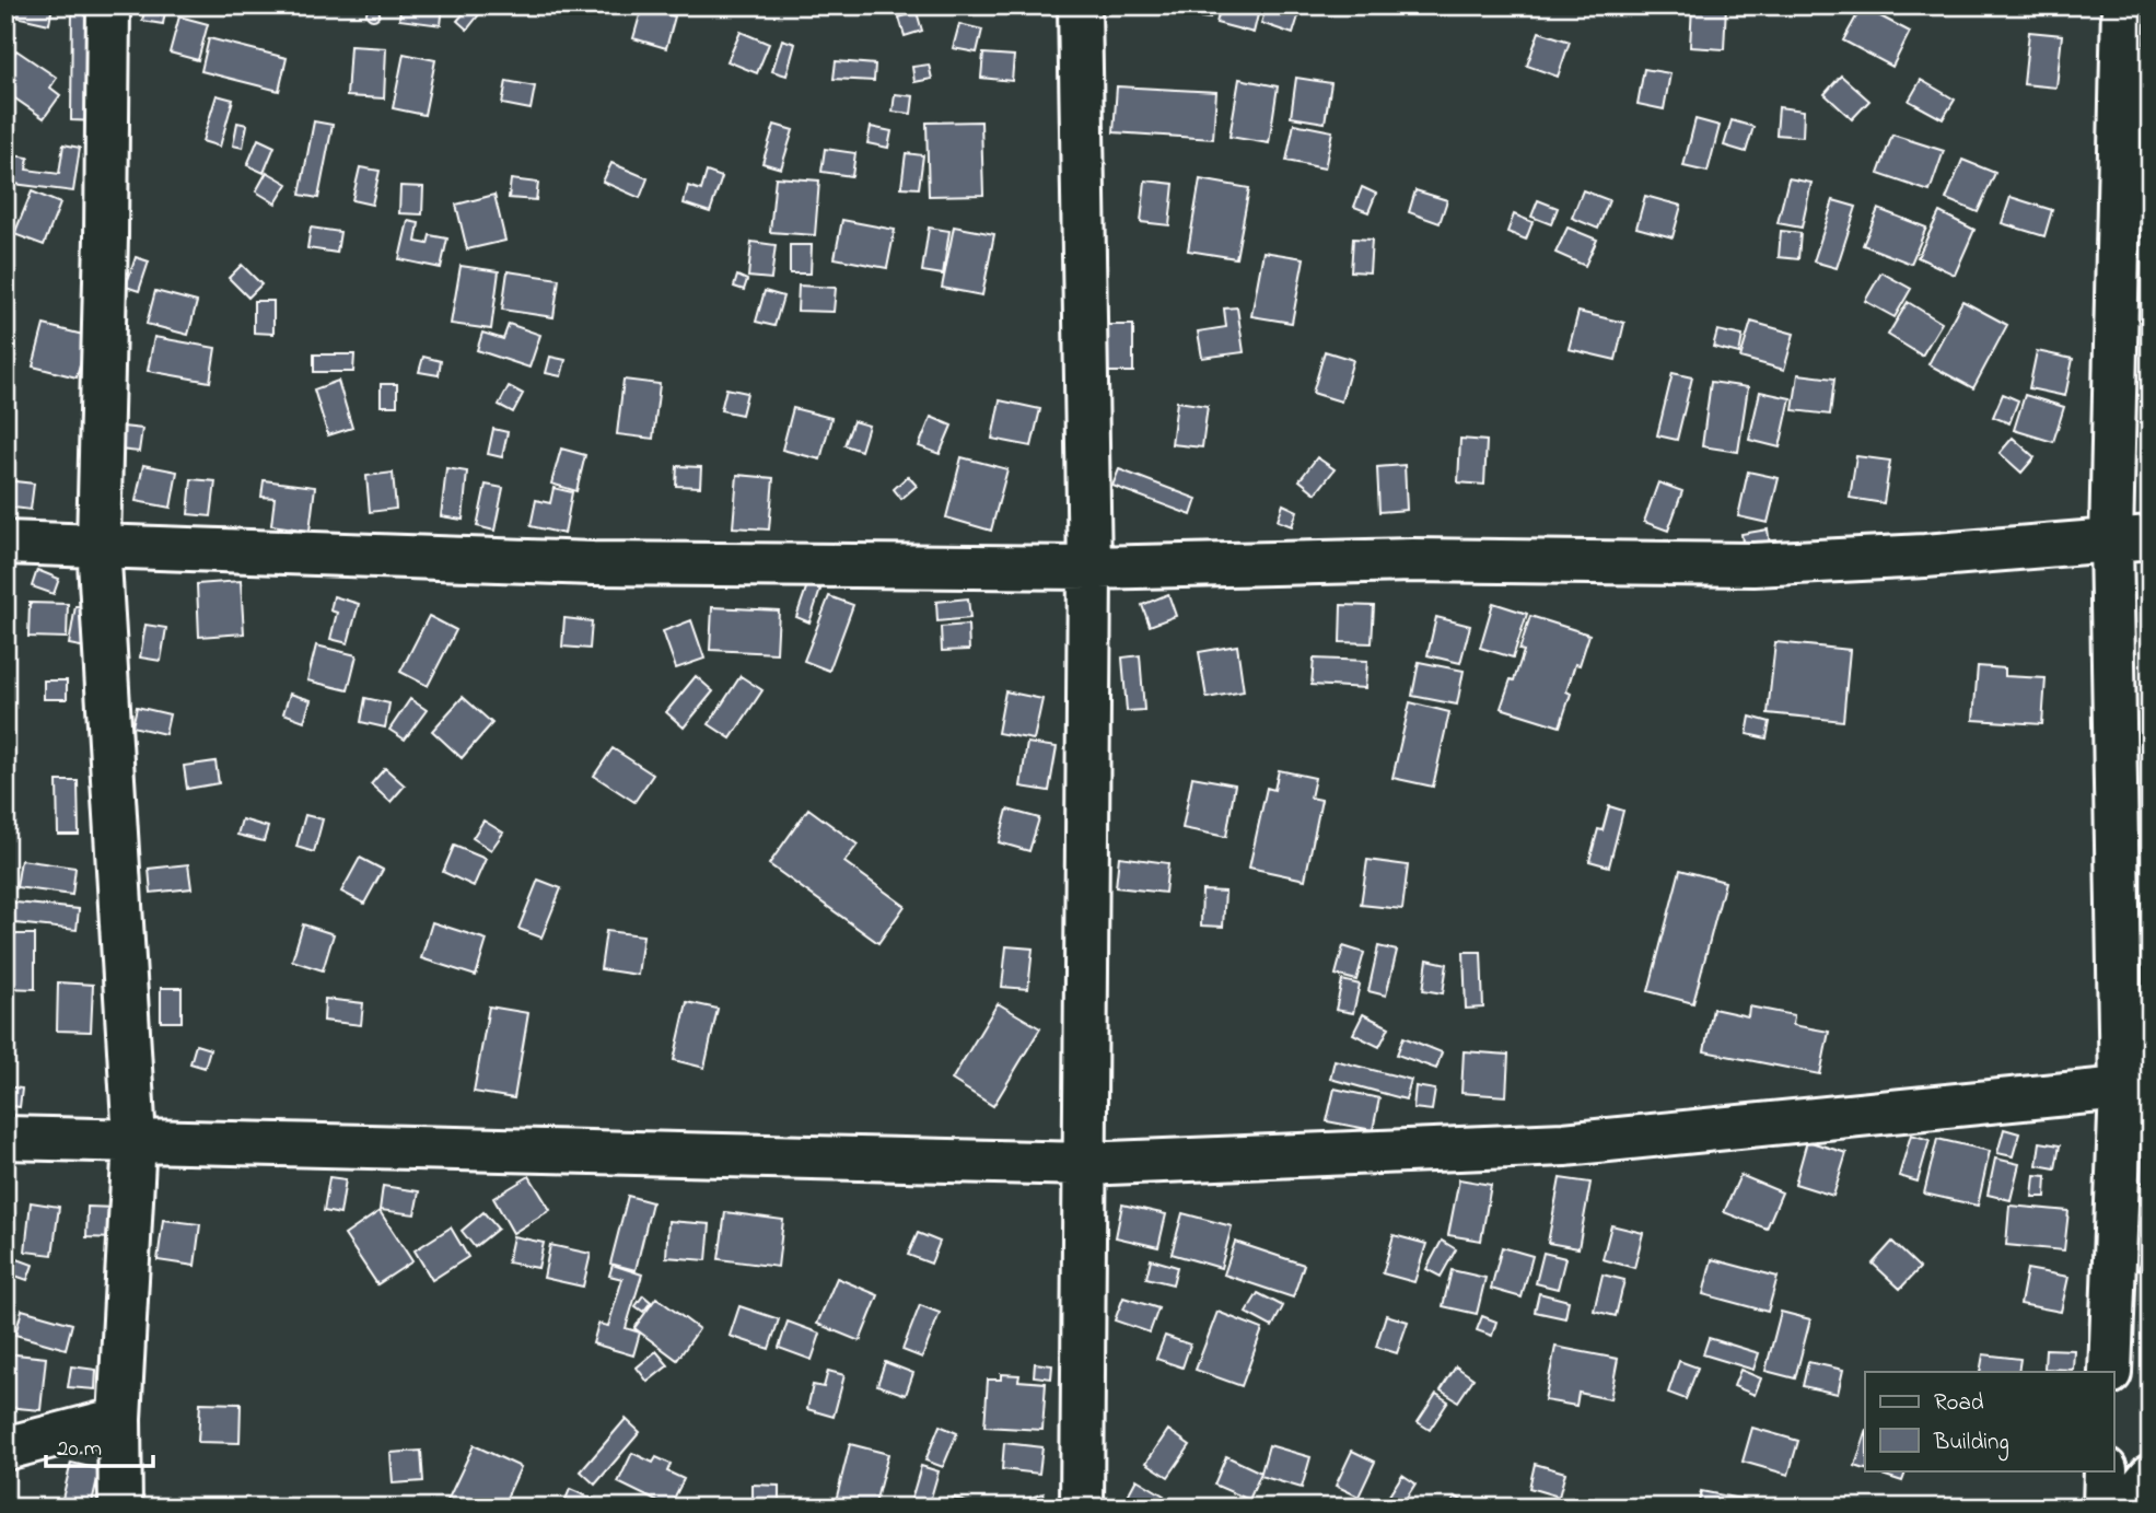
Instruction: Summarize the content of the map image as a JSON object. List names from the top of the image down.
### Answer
{
  "legend": ["Road", "Building"],
  "scale_bar": "20 m"
}
